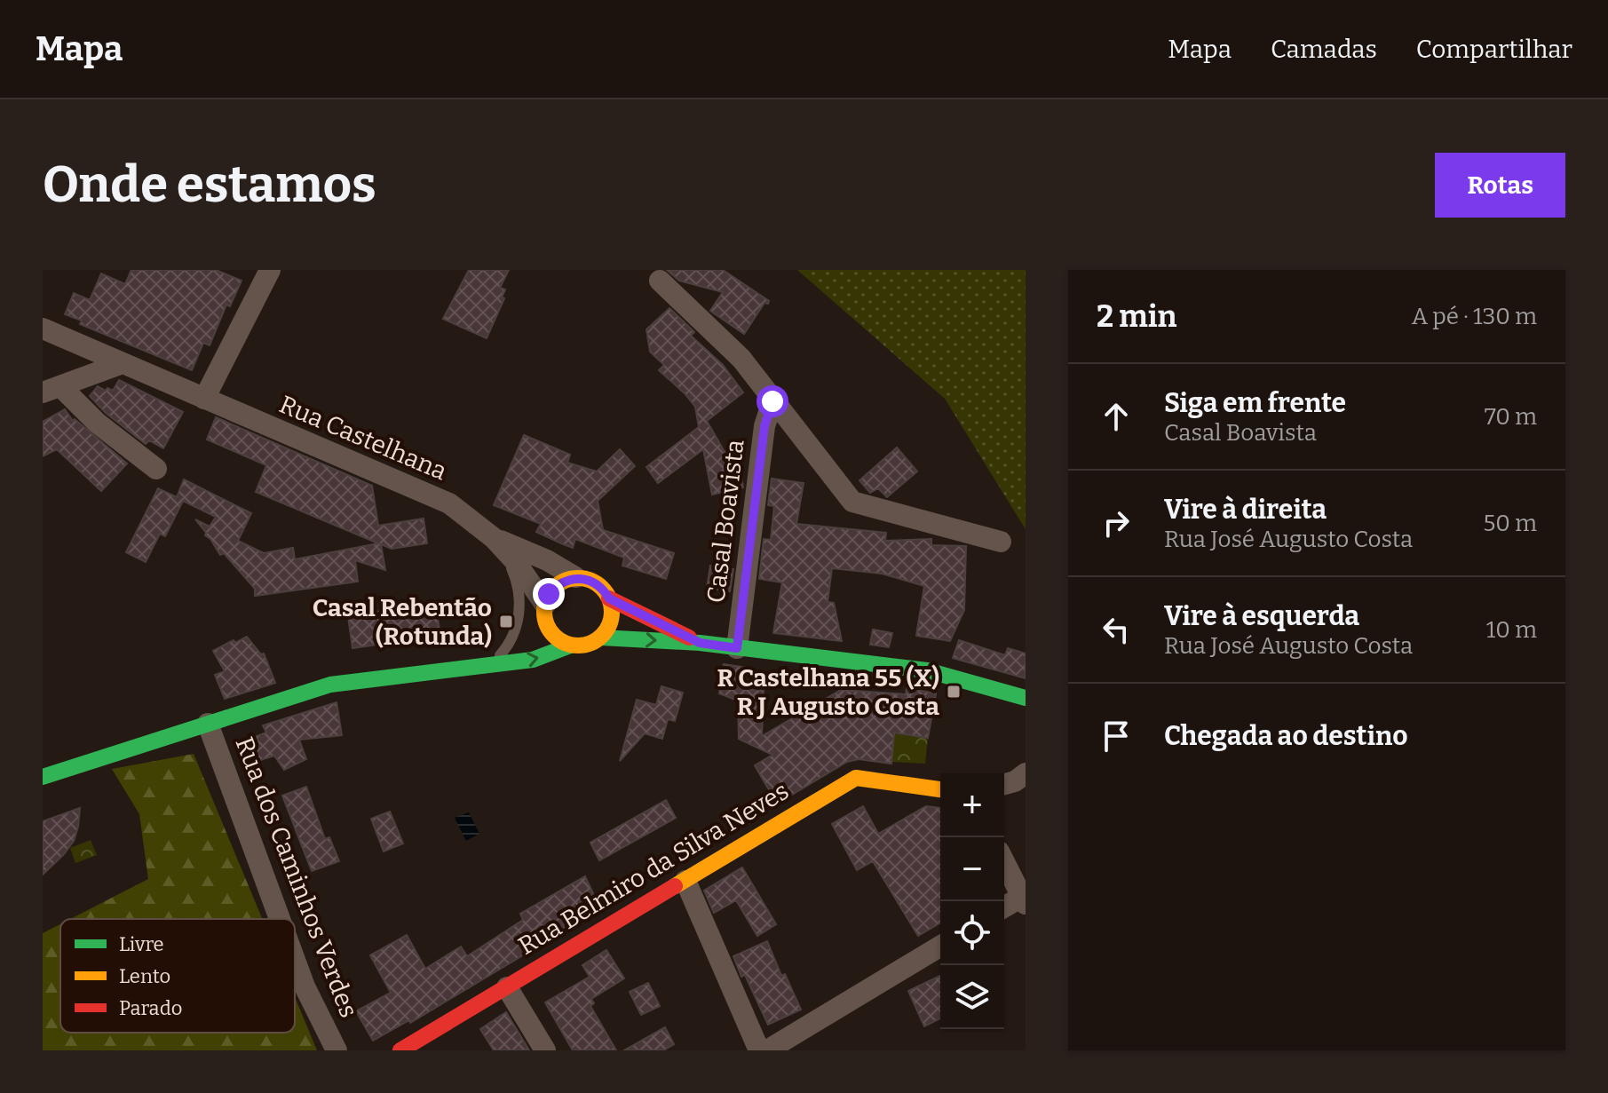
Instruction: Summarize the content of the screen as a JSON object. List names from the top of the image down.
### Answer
{
  "streets": {
    "street": [
      "Rua Castelhana",
      "Casal Boavista",
      "Rua Belmiro da Silva Neves",
      "Rua dos Caminhos Verdes"
    ]
  },
  "places": {
    "transit": ["Casal Rebentão (Rotunda)", "R Castelhana 55 (X) R J Augusto Costa"]
  },
  "legend": ["Livre", "Lento", "Parado"],
  "page": {
    "header": "Mapa",
    "nav": ["Mapa", "Camadas", "Compartilhar"],
    "buttons": "Rotas",
    "title": "Onde estamos",
    "heading": ["2 min", "A pé · 130 m"],
    "list": [
      ["Siga em frente", "Casal Boavista", "70 m"],
      ["Vire à direita", "Rua José Augusto Costa", "50 m"],
      ["Vire à esquerda", "Rua José Augusto Costa", "10 m"],
      "Chegada ao destino"
    ],
    "map_buttons": ["+", "−"]
  }
}
